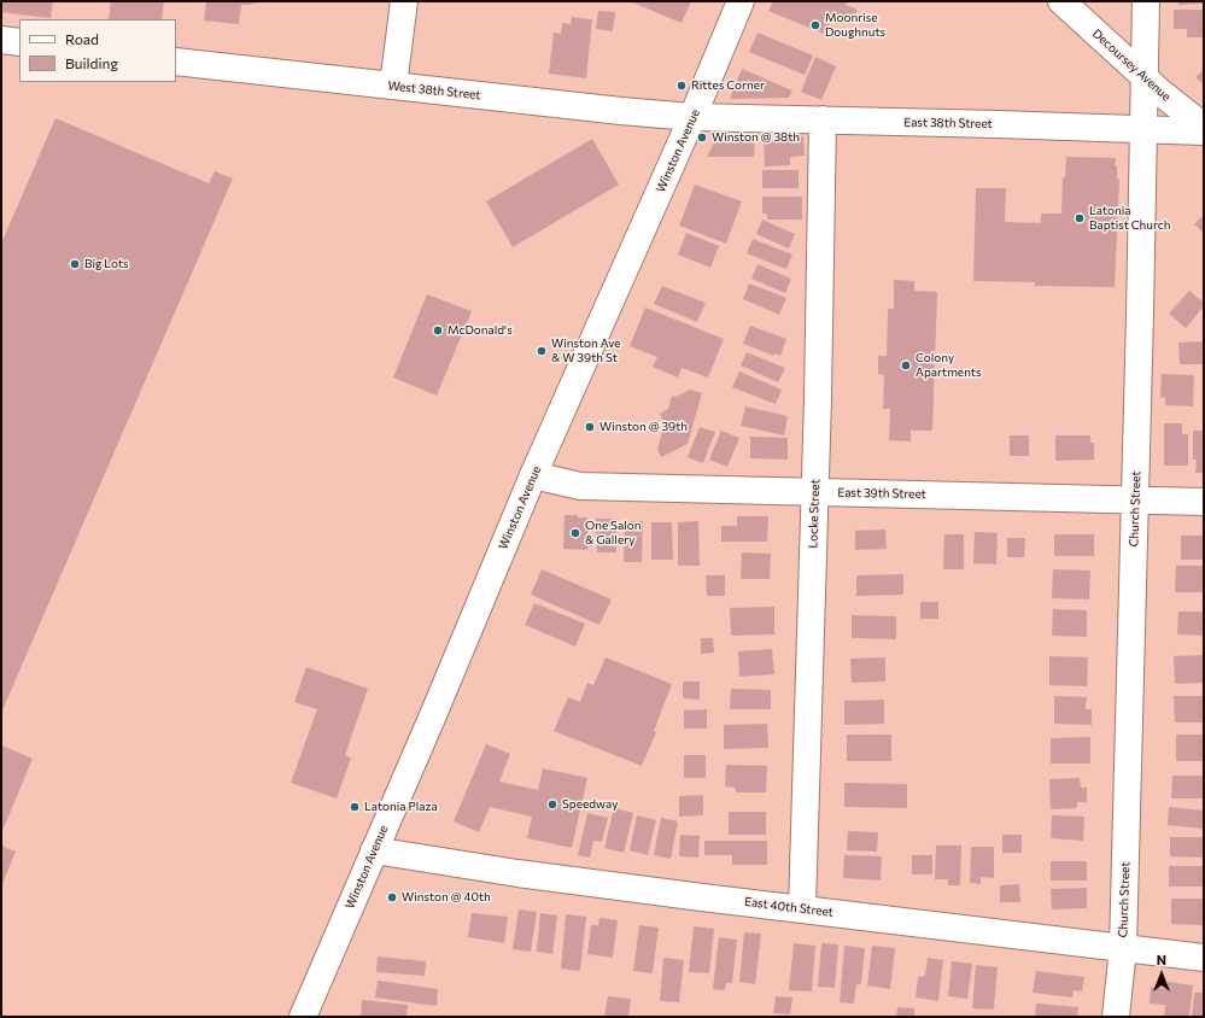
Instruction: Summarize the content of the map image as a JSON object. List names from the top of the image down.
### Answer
{
  "streets": {
    "street": [
      "Decoursey Avenue",
      "West 38th Street",
      "East 38th Street",
      "Winston Avenue",
      "East 39th Street",
      "Church Street",
      "Locke Street",
      "East 40th Street"
    ]
  },
  "crossings": [
    ["Decoursey Avenue", "Church Street"],
    ["West 38th Street", "East 38th Street"],
    ["West 38th Street", "Winston Avenue"],
    ["East 38th Street", "Winston Avenue"],
    ["East 38th Street", "Church Street"],
    ["East 38th Street", "Locke Street"],
    ["Winston Avenue", "East 39th Street"],
    ["Winston Avenue", "East 40th Street"],
    ["East 39th Street", "Church Street"],
    ["East 39th Street", "Locke Street"],
    ["Church Street", "East 40th Street"],
    ["Locke Street", "East 40th Street"]
  ],
  "places": [
    "Moonrise Doughnuts",
    "Rittes Corner",
    "Winston @ 38th",
    "Latonia Baptist Church",
    "Big Lots",
    "McDonald's",
    "Winston Ave & W 39th St",
    "Colony Apartments",
    "Winston @ 39th",
    "One Salon & Gallery",
    "Speedway",
    "Latonia Plaza",
    "Winston @ 40th"
  ],
  "legend": ["Road", "Building"],
  "north": "top"
}
